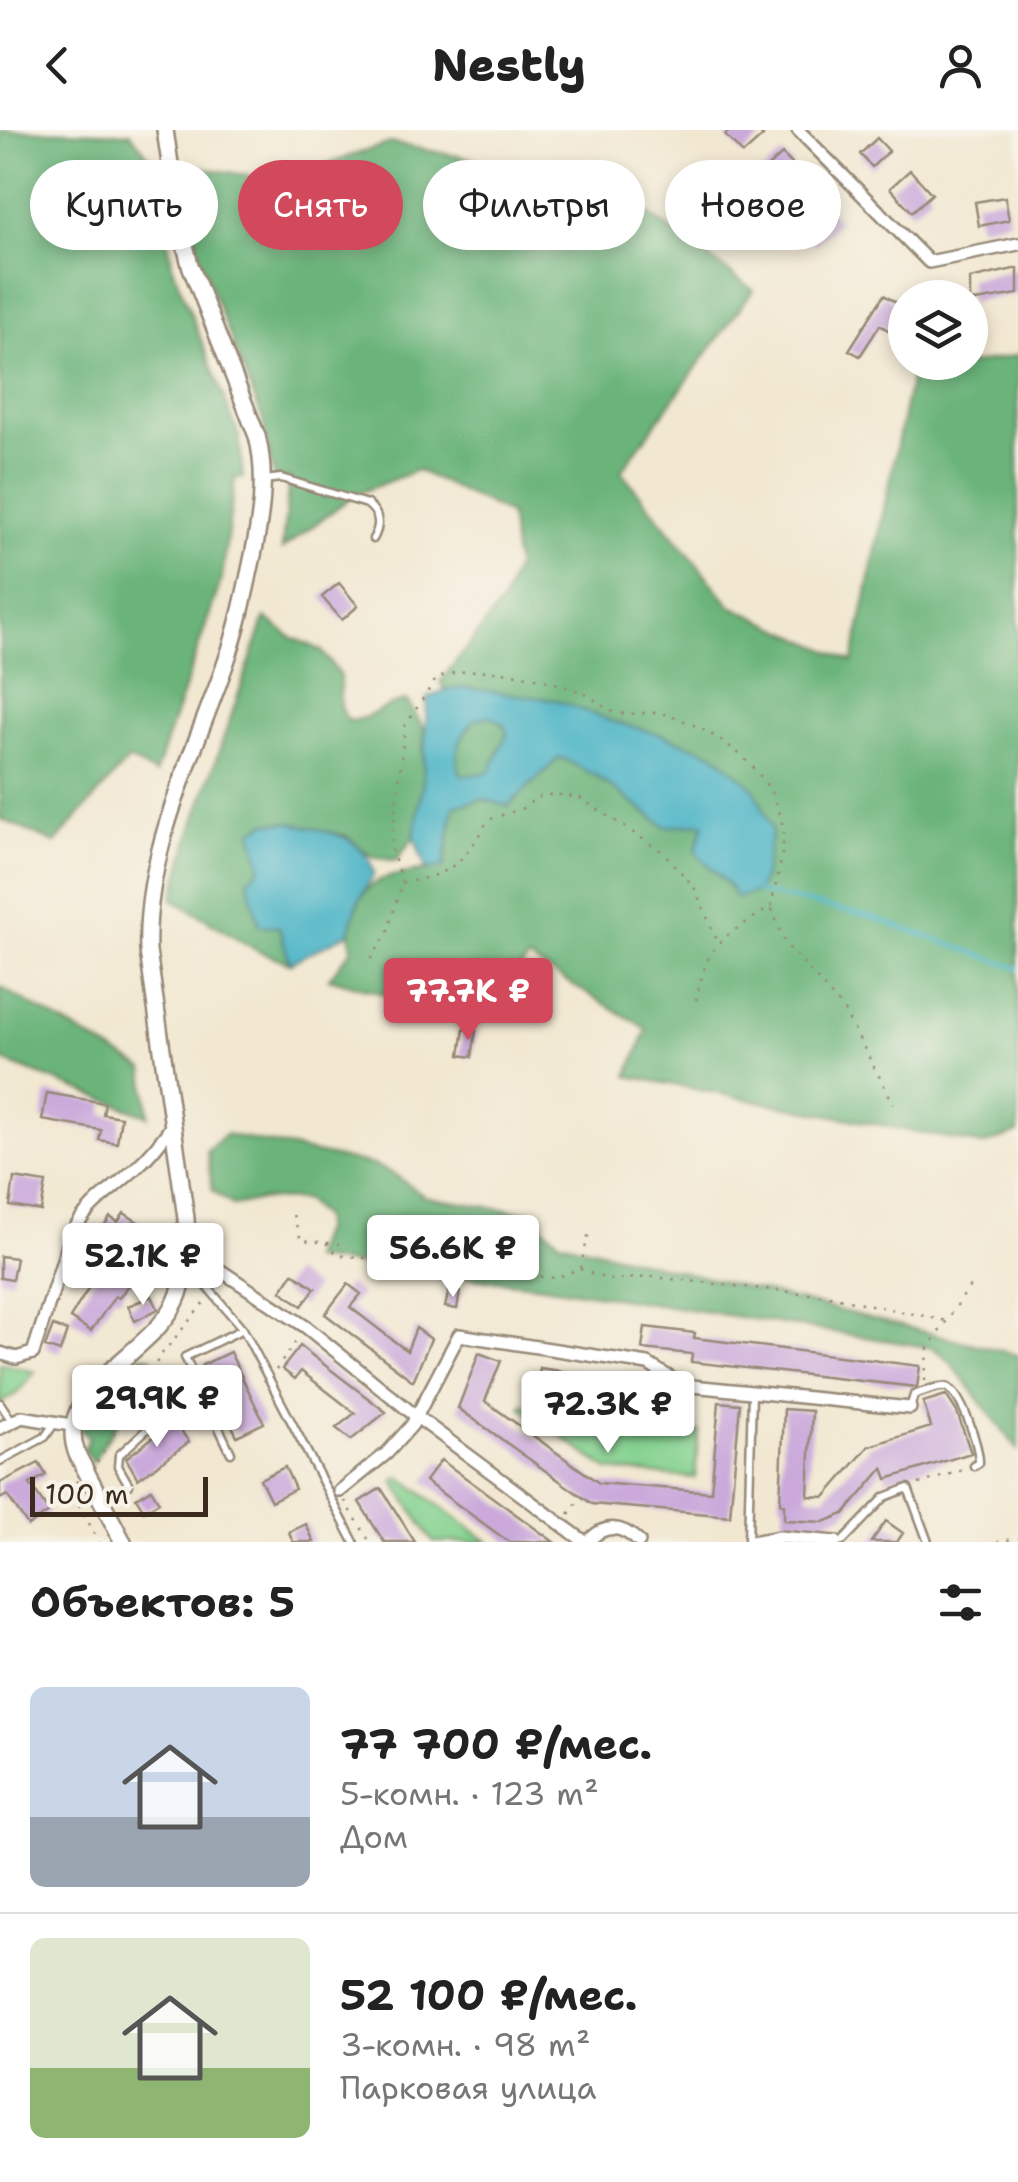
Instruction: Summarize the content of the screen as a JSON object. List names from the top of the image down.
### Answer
{
  "scale_bar": "100 m",
  "page": {
    "header": "Nestly",
    "chip": [
      "Купить",
      "Снять",
      "Фильтры",
      "Новое"
    ],
    "price": [
      "77.7K ₽",
      "56.6K ₽",
      "52.1K ₽",
      "29.9K ₽",
      "72.3K ₽"
    ],
    "scale": "100 m",
    "heading": "Объектов: 5",
    "list": [
      {
        "name": "77 700 ₽/мес.",
        "note": "5-комн. · 123 m² · Дом"
      },
      {
        "name": "52 100 ₽/мес.",
        "note": "3-комн. · 98 m² · Парковая улица"
      }
    ]
  }
}
